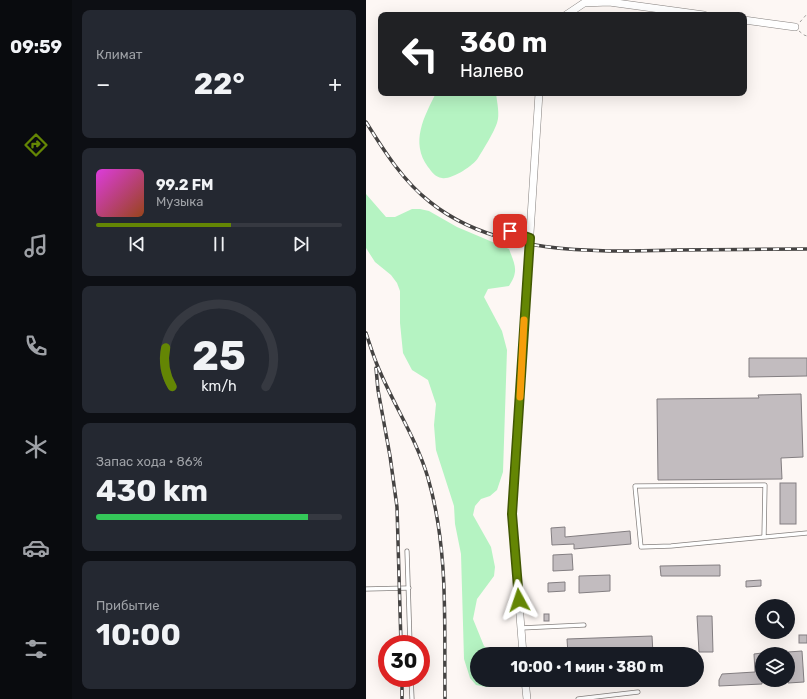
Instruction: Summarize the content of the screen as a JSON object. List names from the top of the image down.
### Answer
{
  "page": {
    "tabs": "09:59",
    "tile": [
      "Климат",
      ["Запас хода · 86%", "430 km"],
      ["Прибытие", "10:00"]
    ],
    "turn": ["360 m", "Налево"],
    "heat": ["−", "22°", "+"],
    "song": ["99.2 FM", "Музыка"],
    "limit": "30",
    "trip": "10:00 · 1 мин · 380 m",
    "gauge": ["25", "km/h"]
  }
}
